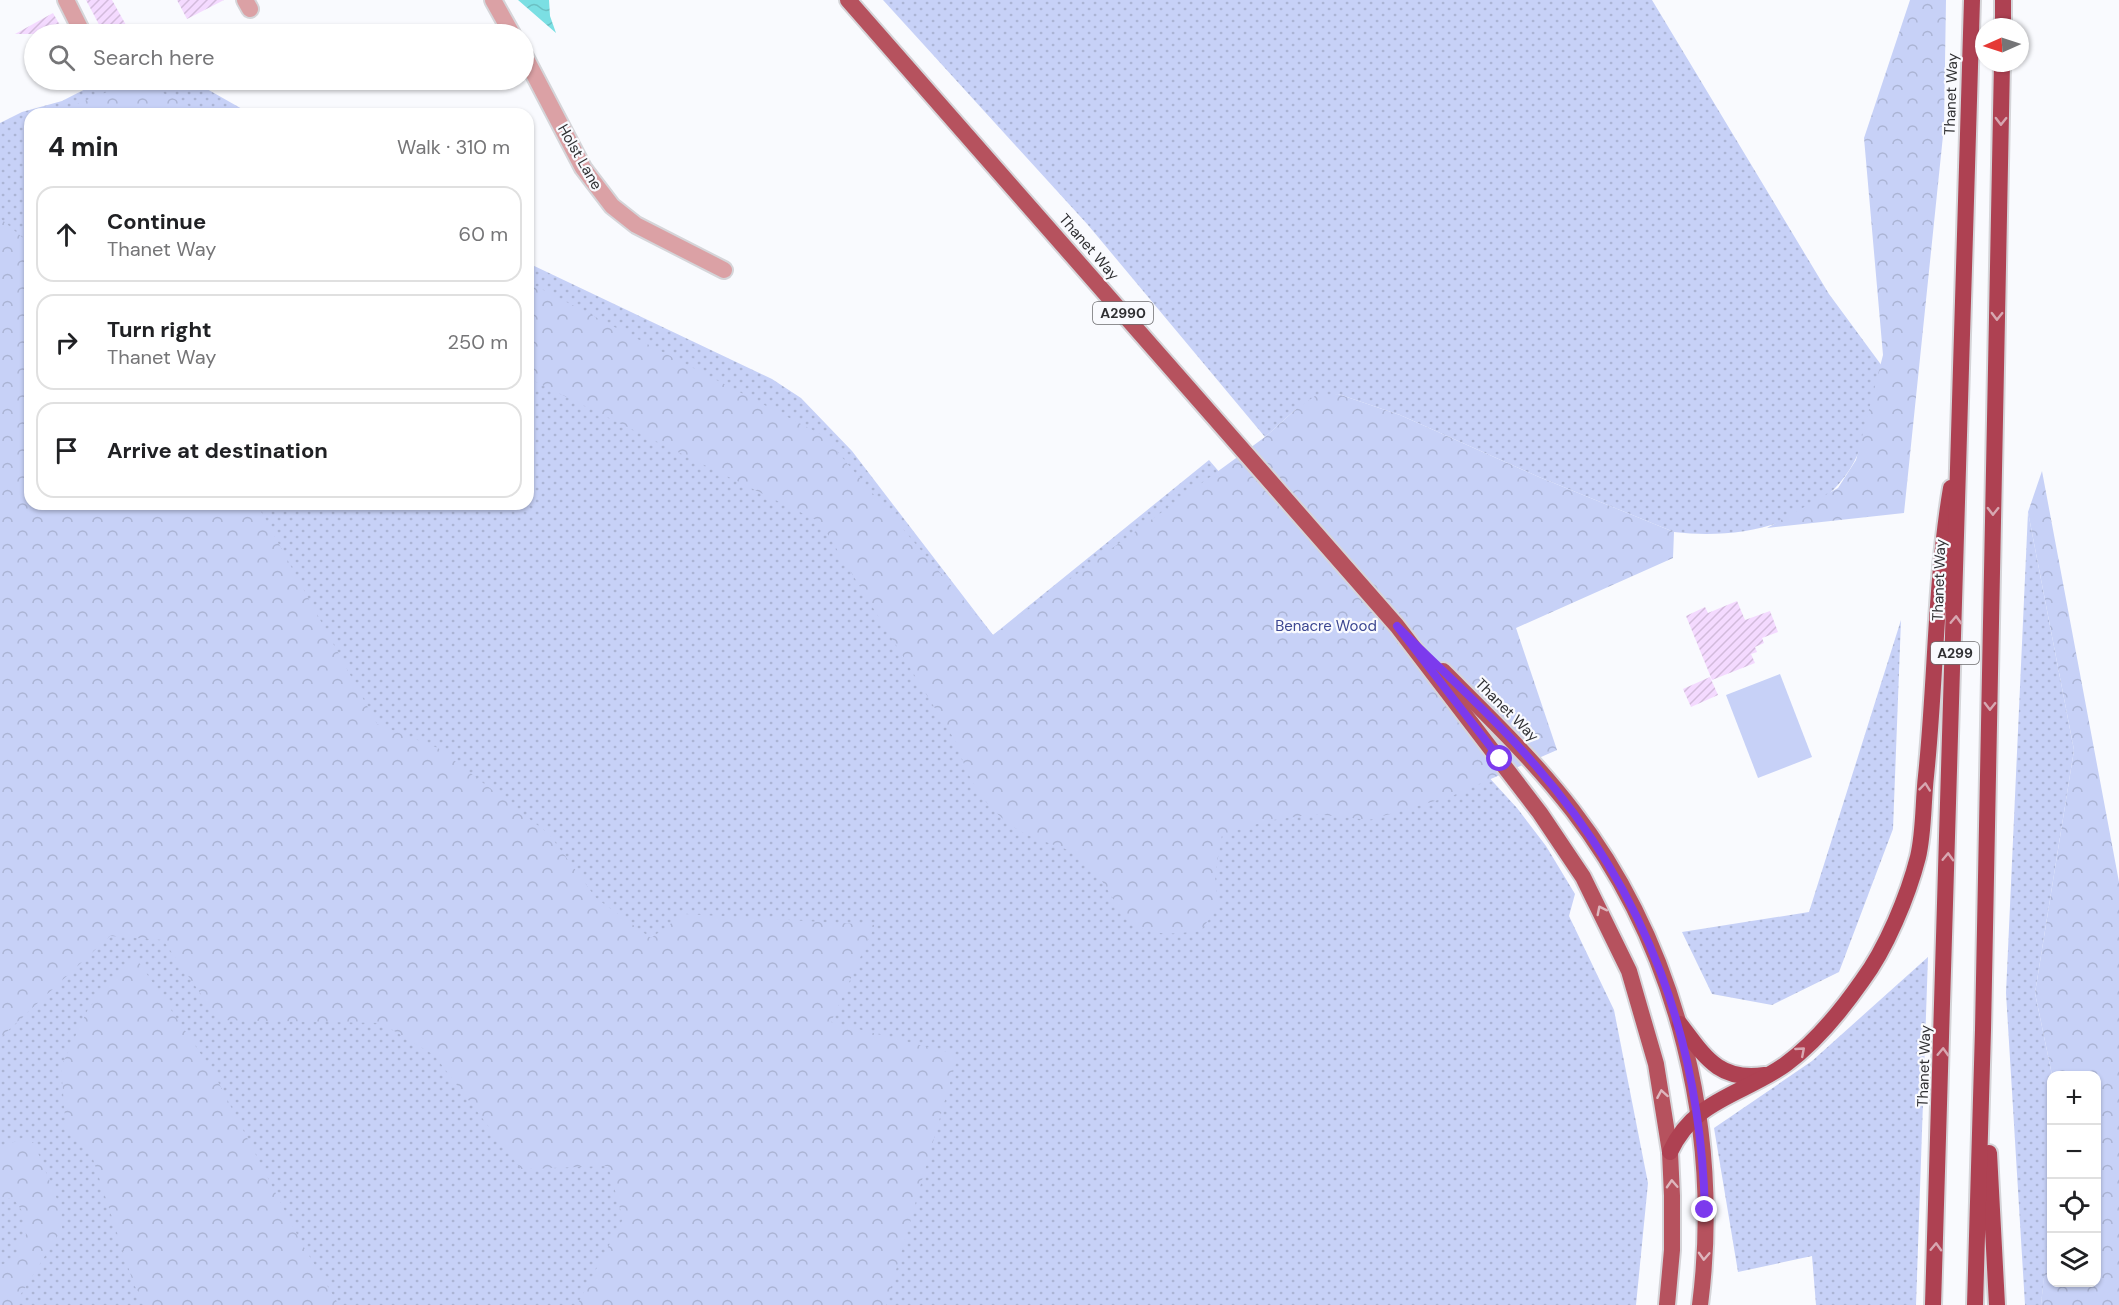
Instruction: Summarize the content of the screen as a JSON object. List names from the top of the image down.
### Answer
{
  "streets": {
    "highway": ["Thanet Way", "A299"],
    "main road": ["A2990"],
    "street": ["Holst Lane"]
  },
  "parks": ["Benacre Wood"],
  "north": "left",
  "page": {
    "search": "Search here",
    "heading": ["4 min", "Walk · 310 m"],
    "list": [
      ["Continue", "Thanet Way", "60 m"],
      ["Turn right", "Thanet Way", "250 m"],
      "Arrive at destination"
    ],
    "map_buttons": ["+", "−"]
  }
}
